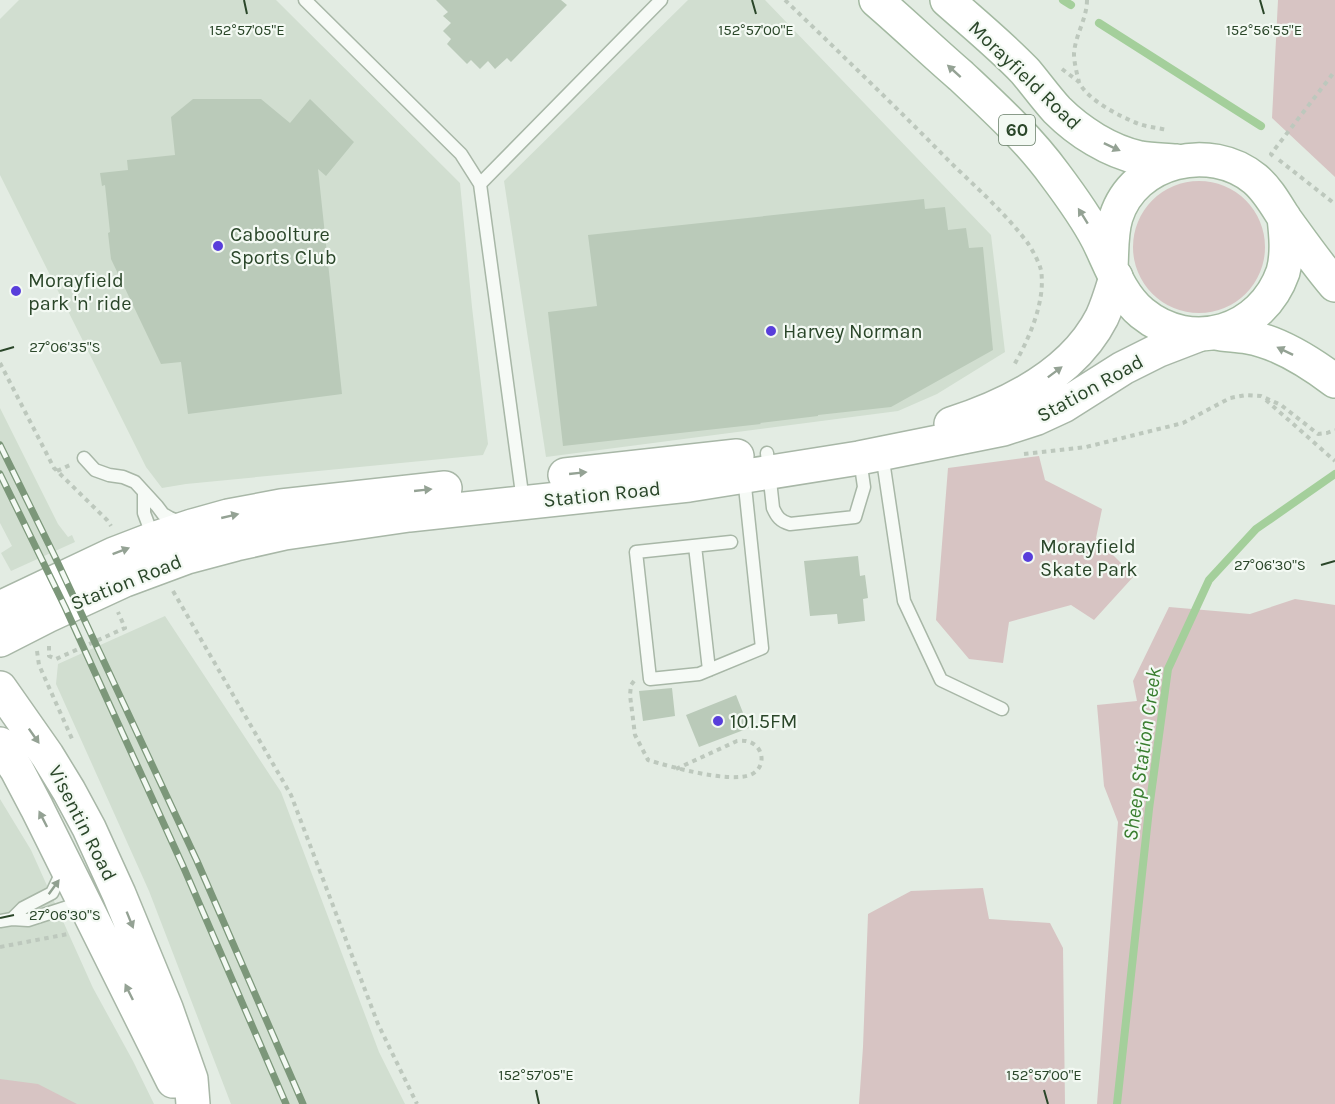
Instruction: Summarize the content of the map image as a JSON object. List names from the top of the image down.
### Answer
{
  "streets": {
    "main road": [
      "Morayfield Road",
      "60",
      "Station Road",
      "Visentin Road"
    ]
  },
  "crossings": [
    ["Morayfield Road", "60"],
    ["Morayfield Road", "Station Road"],
    ["60", "Station Road"]
  ],
  "water": ["Sheep Station Creek"],
  "places": [
    "Caboolture Sports Club",
    "Morayfield park 'n' ride",
    "Harvey Norman",
    "Morayfield Skate Park",
    "101.5FM"
  ],
  "coordinates": [
    "152°57'05\"E",
    "152°57'00\"E",
    "152°56'55\"E",
    "27°06'35\"S",
    "27°06'30\"S"
  ]
}
